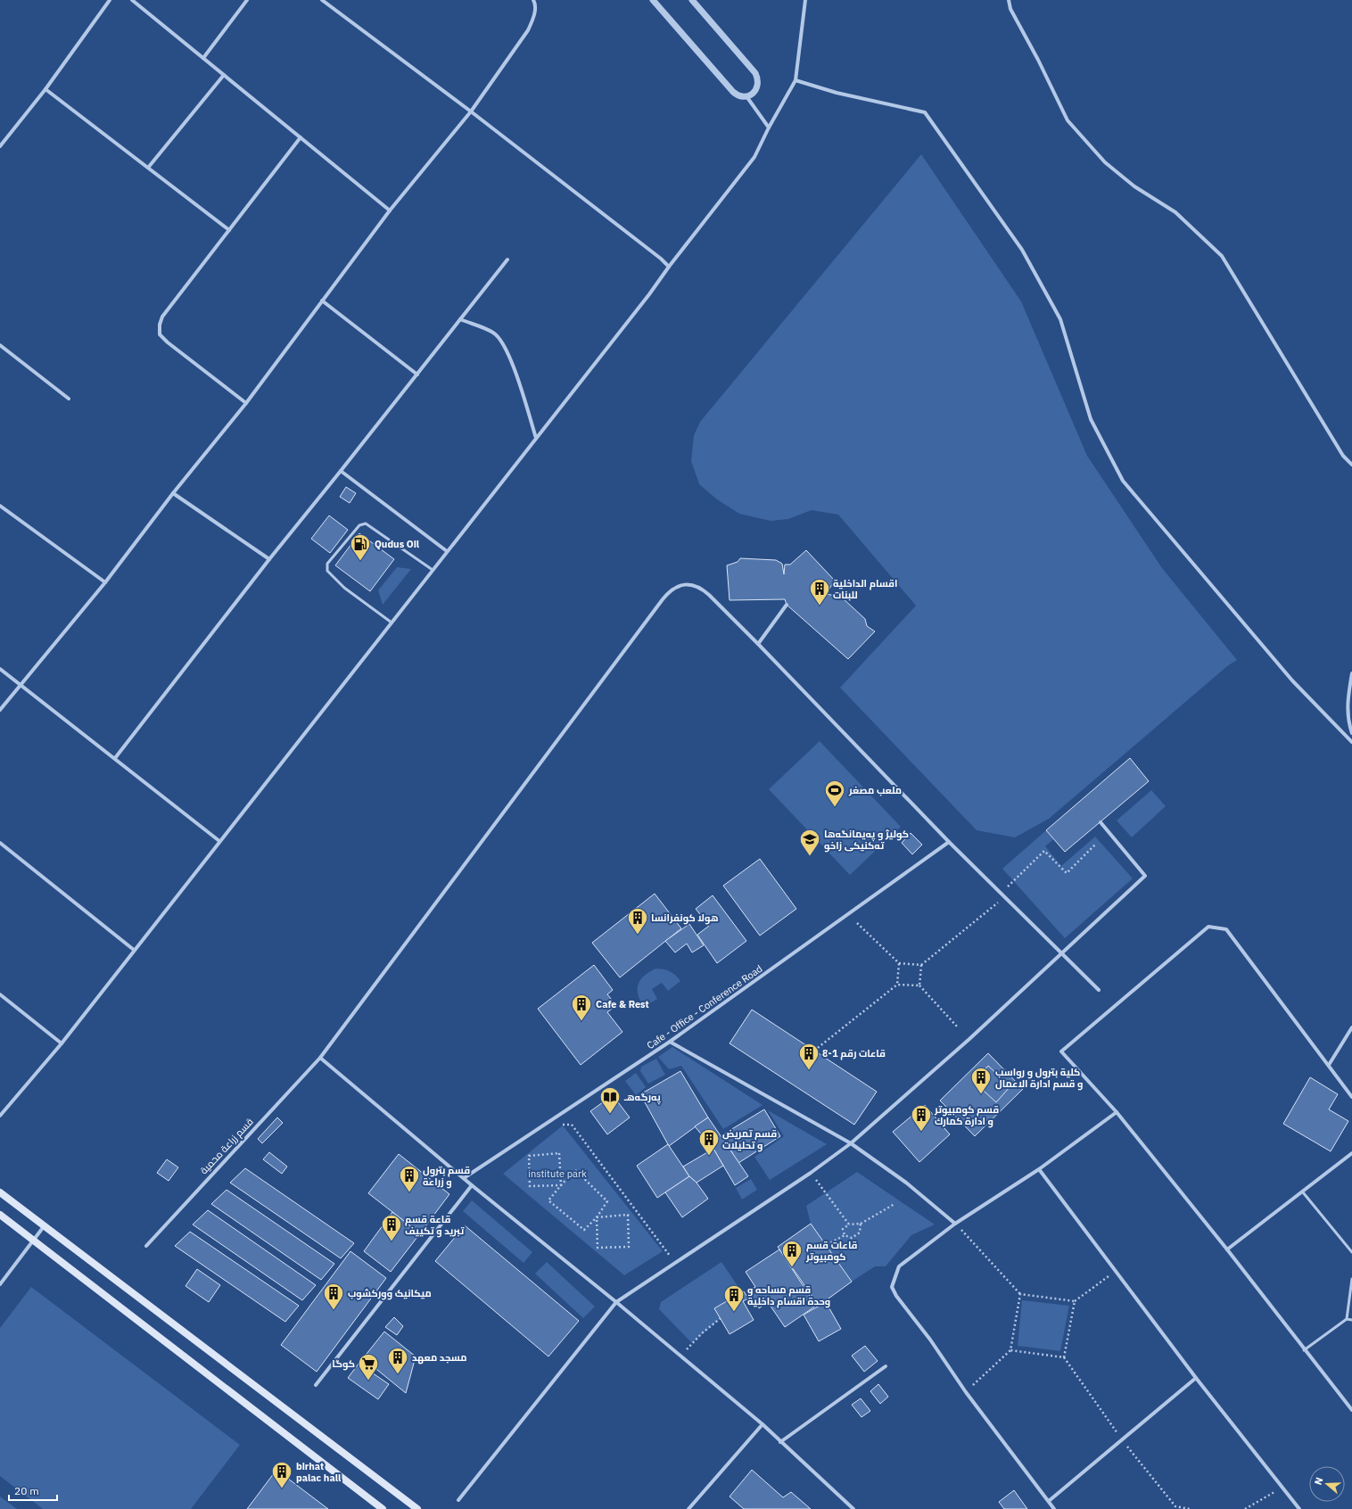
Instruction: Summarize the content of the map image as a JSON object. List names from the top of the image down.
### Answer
{
  "streets": {
    "street": ["Cafe - Office - Conference Road", "قسم زراعة محمية"]
  },
  "crossings": [
    ["Cafe - Office - Conference Road", "قسم زراعة محمية"]
  ],
  "parks": ["institute park"],
  "places": {
    "fuel station": ["Qudus Oil"],
    "building": [
      "اقسام الداخلیة للبنات",
      "هولا كونفرانسا",
      "Cafe & Rest",
      "قاعات رقم 1-8",
      "كلية بترول و رواسب و قسم ادارة الاعمال",
      "قسم کومبیوتر و ادارة كمارك",
      "قسم تمریض و تحلیلات",
      "قسم بترول و زراعة",
      "قاعة قسم تبرید و تکییف",
      "قاعات قسم کومبیوتر",
      "میکانیک وورکشوب",
      "قسم مساحه‌ و وحدة اقسام داخلية",
      "مسجد معهد",
      "birhat palac hall"
    ],
    "sports": ["ملعب مصغر"],
    "school or university": ["كوليژ و په‌يمانگه‌ها ته‌كنيكى زاخو"],
    "library": ["په‌رگه‌هـ"],
    "supermarket": ["كوگا"]
  },
  "scale_bar": "20 m",
  "north": "left"
}
